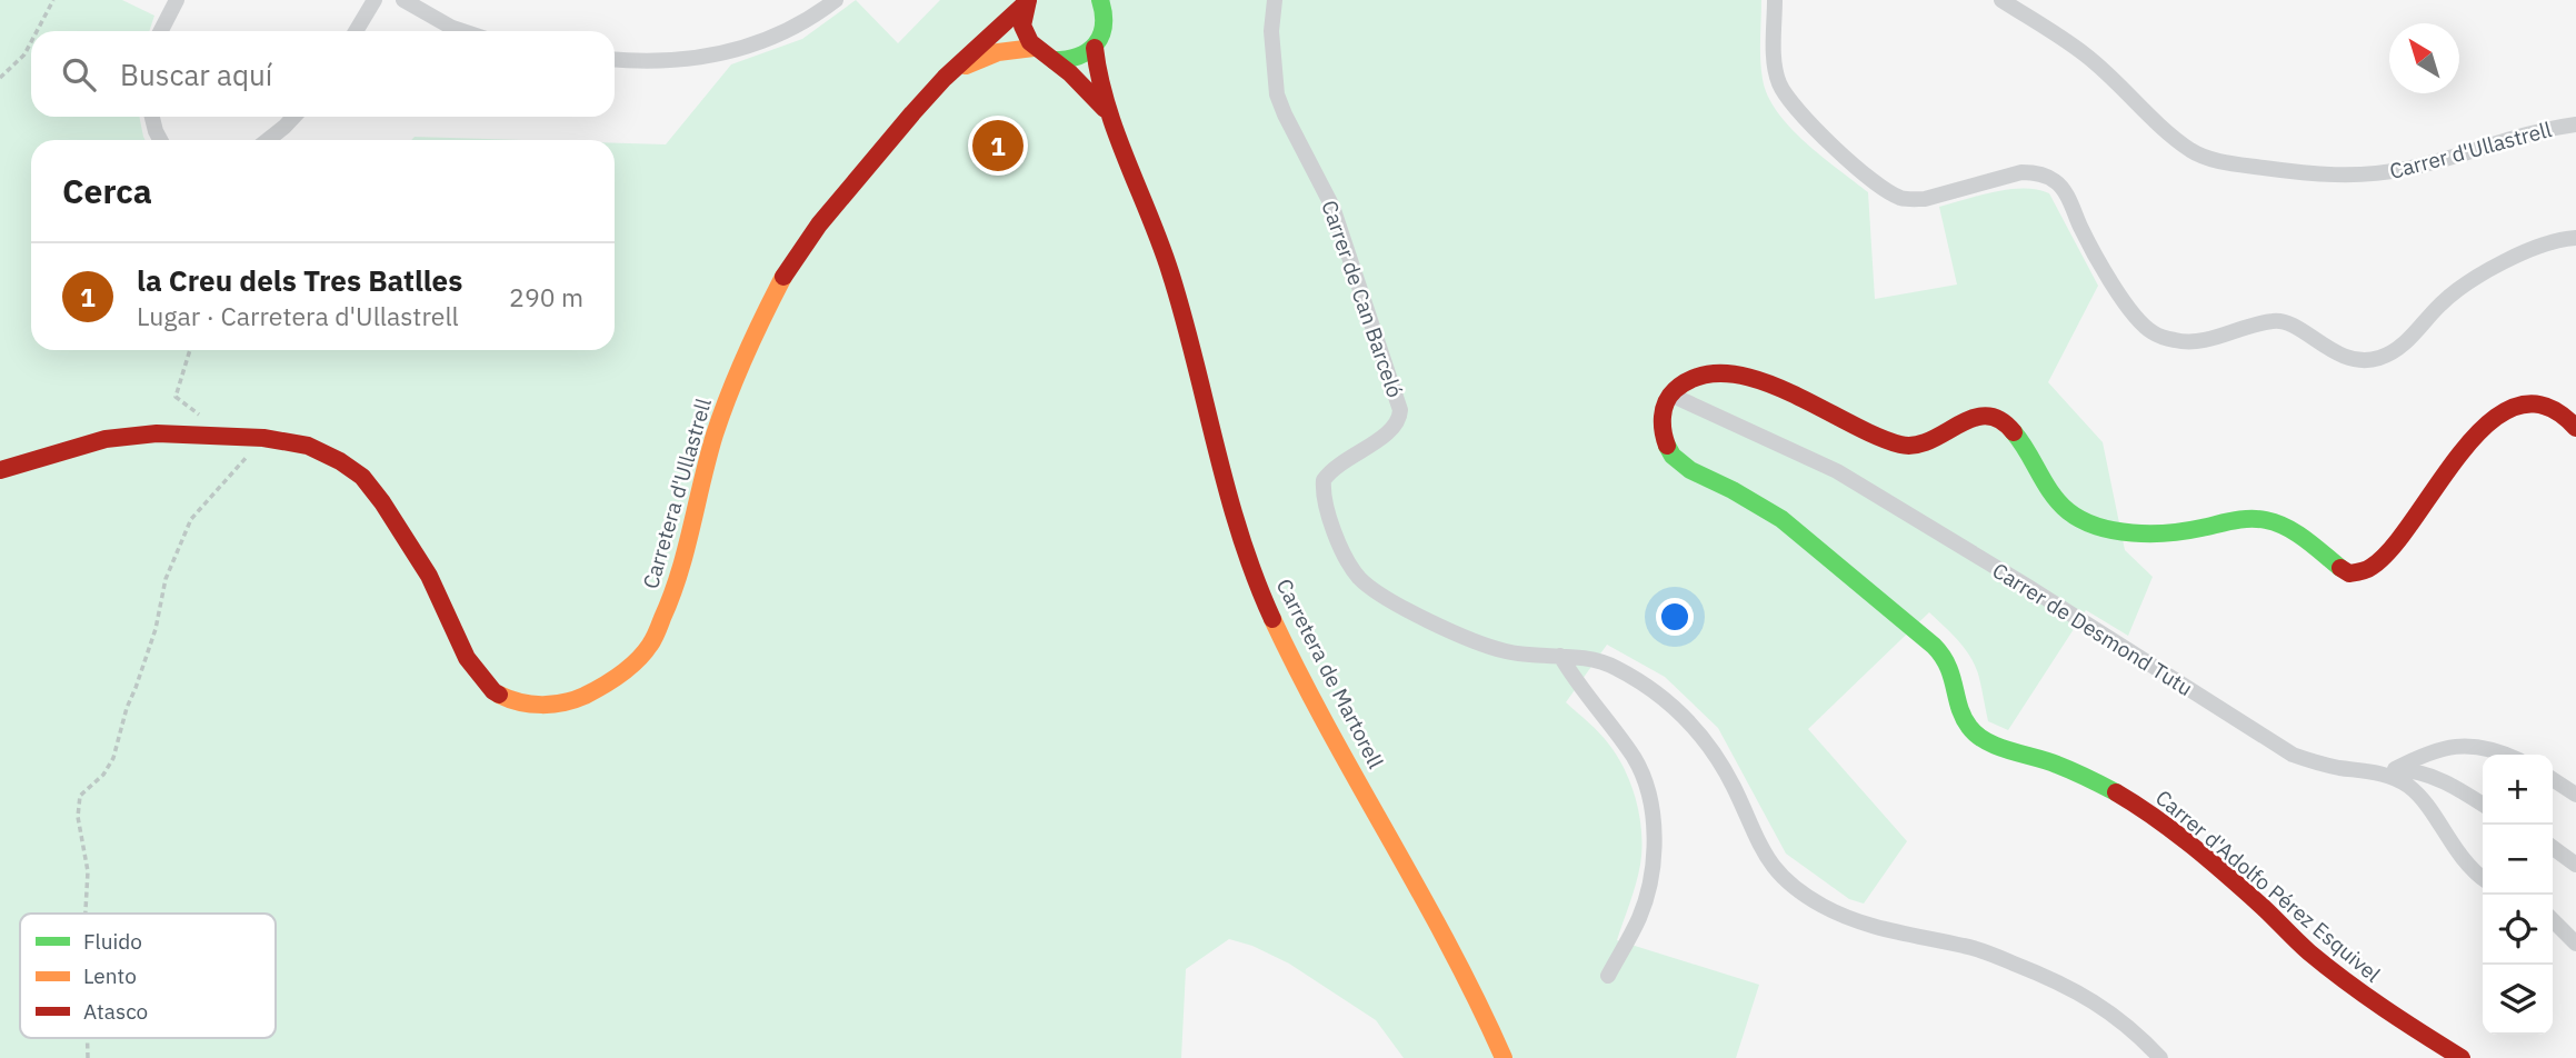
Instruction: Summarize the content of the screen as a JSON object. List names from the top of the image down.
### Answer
{
  "streets": {
    "street": [
      "Carrer d'Ullastrell",
      "Carrer de Can Barceló",
      "Carretera d'Ullastrell",
      "Carrer de Desmond Tutu",
      "Carretera de Martorell",
      "Carrer d'Adolfo Pérez Esquivel"
    ]
  },
  "crossings": [
    ["Carretera d'Ullastrell", "Carretera de Martorell"],
    ["Carrer de Desmond Tutu", "Carrer d'Adolfo Pérez Esquivel"]
  ],
  "legend": ["Fluido", "Lento", "Atasco"],
  "north": "top left",
  "page": {
    "search": "Buscar aquí",
    "pins": "1",
    "heading": "Cerca",
    "list": [
      {
        "mark": "1",
        "name": "la Creu dels Tres Batlles",
        "note": "Lugar · Carretera d'Ullastrell",
        "value": "290 m"
      }
    ],
    "map_buttons": ["+", "−"]
  }
}
